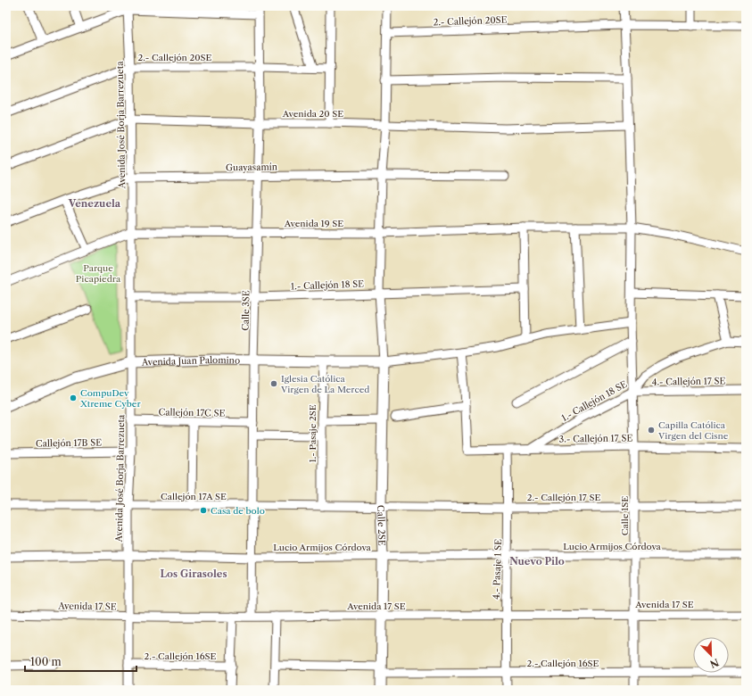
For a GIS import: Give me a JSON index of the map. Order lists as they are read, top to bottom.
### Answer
{
  "streets": {
    "street": [
      "2.- Callejón 20SE",
      "Avenida 20 SE",
      "Avenida José Borja Barrezueta",
      "Guayasamín",
      "Avenida 19 SE",
      "1.- Callejón 18 SE",
      "Calle 3SE",
      "Avenida Juan Palomino",
      "4.- Callejón 17 SE",
      "Callejón 17C SE",
      "1.- Pasaje 2SE",
      "3.- Callejón 17 SE",
      "Callejón 17B SE",
      "Callejón 17A SE",
      "2.- Callejón 17 SE",
      "Calle 1SE",
      "Calle 2SE",
      "Lucio Armijos Córdova",
      "4.- Pasaje 1 SE",
      "Avenida 17 SE",
      "2.- Callejón 16SE"
    ]
  },
  "crossings": [
    ["2.- Callejón 20SE", "Avenida José Borja Barrezueta"],
    ["2.- Callejón 20SE", "Calle 3SE"],
    ["2.- Callejón 20SE", "Calle 1SE"],
    ["Avenida 20 SE", "Avenida José Borja Barrezueta"],
    ["Avenida 20 SE", "Calle 3SE"],
    ["Avenida 20 SE", "Calle 1SE"],
    ["Avenida José Borja Barrezueta", "Guayasamín"],
    ["Avenida José Borja Barrezueta", "Avenida 19 SE"],
    ["Avenida José Borja Barrezueta", "1.- Callejón 18 SE"],
    ["Avenida José Borja Barrezueta", "Avenida Juan Palomino"],
    ["Avenida José Borja Barrezueta", "Callejón 17C SE"],
    ["Avenida José Borja Barrezueta", "Callejón 17B SE"],
    ["Avenida José Borja Barrezueta", "Callejón 17A SE"],
    ["Avenida José Borja Barrezueta", "Lucio Armijos Córdova"],
    ["Avenida José Borja Barrezueta", "Avenida 17 SE"],
    ["Avenida José Borja Barrezueta", "2.- Callejón 16SE"],
    ["Guayasamín", "Calle 3SE"],
    ["Avenida 19 SE", "Calle 3SE"],
    ["Avenida 19 SE", "Calle 1SE"],
    ["1.- Callejón 18 SE", "Calle 3SE"],
    ["1.- Callejón 18 SE", "4.- Callejón 17 SE"],
    ["1.- Callejón 18 SE", "3.- Callejón 17 SE"],
    ["1.- Callejón 18 SE", "Calle 1SE"],
    ["Calle 3SE", "Avenida Juan Palomino"],
    ["Calle 3SE", "Callejón 17C SE"],
    ["Calle 3SE", "Callejón 17A SE"],
    ["Calle 3SE", "Lucio Armijos Córdova"],
    ["Calle 3SE", "Avenida 17 SE"],
    ["Avenida Juan Palomino", "1.- Pasaje 2SE"],
    ["Avenida Juan Palomino", "Calle 2SE"],
    ["4.- Callejón 17 SE", "Calle 1SE"],
    ["1.- Pasaje 2SE", "Callejón 17A SE"],
    ["3.- Callejón 17 SE", "Calle 1SE"],
    ["3.- Callejón 17 SE", "4.- Pasaje 1 SE"],
    ["Callejón 17A SE", "2.- Callejón 17 SE"],
    ["Callejón 17A SE", "Calle 2SE"],
    ["2.- Callejón 17 SE", "Calle 1SE"],
    ["2.- Callejón 17 SE", "Calle 2SE"],
    ["2.- Callejón 17 SE", "4.- Pasaje 1 SE"],
    ["Calle 1SE", "Lucio Armijos Córdova"],
    ["Calle 1SE", "Avenida 17 SE"],
    ["Calle 1SE", "2.- Callejón 16SE"],
    ["Calle 2SE", "Lucio Armijos Córdova"],
    ["Calle 2SE", "Avenida 17 SE"],
    ["Calle 2SE", "2.- Callejón 16SE"],
    ["Lucio Armijos Córdova", "4.- Pasaje 1 SE"],
    ["4.- Pasaje 1 SE", "Avenida 17 SE"],
    ["4.- Pasaje 1 SE", "2.- Callejón 16SE"]
  ],
  "districts": ["Venezuela", "Nuevo Pilo", "Los Girasoles"],
  "parks": ["Parque Picapiedra"],
  "places": [
    "Iglesia Católica Virgen de La Merced",
    "CompuDev Xtreme Cyber",
    "Capilla Católica Virgen del Cisne",
    "Casa de bolo"
  ],
  "scale_bar": "100 m",
  "north": "bottom right"
}
